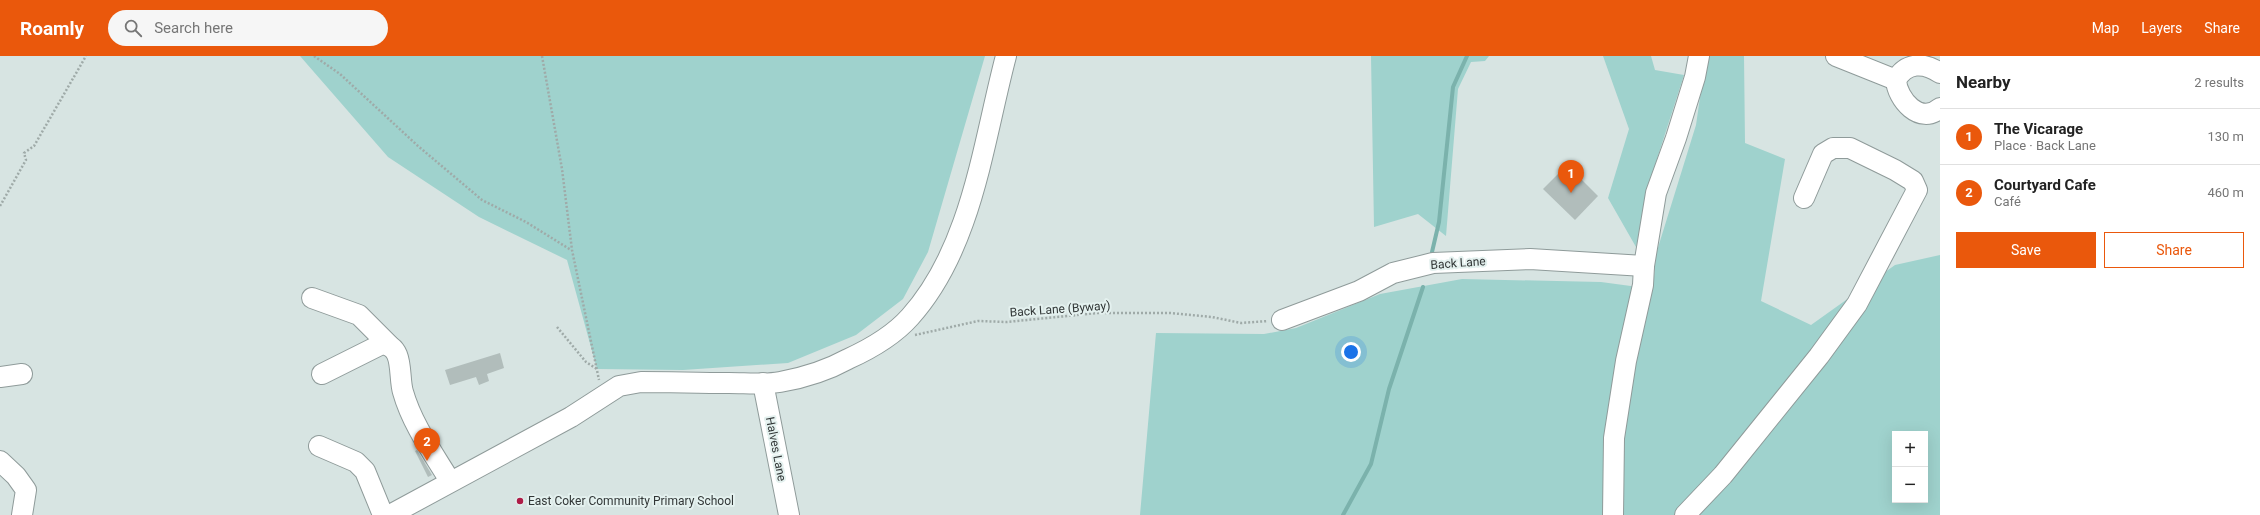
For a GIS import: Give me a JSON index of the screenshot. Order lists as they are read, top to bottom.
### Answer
{
  "streets": {
    "street": ["Back Lane", "Halves Lane"],
    "path": ["Back Lane (Byway)"]
  },
  "crossings": [
    ["Back Lane", "Back Lane (Byway)"]
  ],
  "places": ["East Coker Community Primary School"],
  "page": {
    "header": "Roamly",
    "search": "Search here",
    "nav": ["Map", "Layers", "Share"],
    "heading": ["Nearby", "2 results"],
    "list": [
      {
        "mark": "1",
        "name": "The Vicarage",
        "note": "Place · Back Lane",
        "value": "130 m"
      },
      {
        "mark": "2",
        "name": "Courtyard Cafe",
        "note": "Café",
        "value": "460 m"
      }
    ],
    "pins": ["1", "2"],
    "buttons": ["Save", "Share"],
    "map_buttons": ["+", "−"]
  }
}
